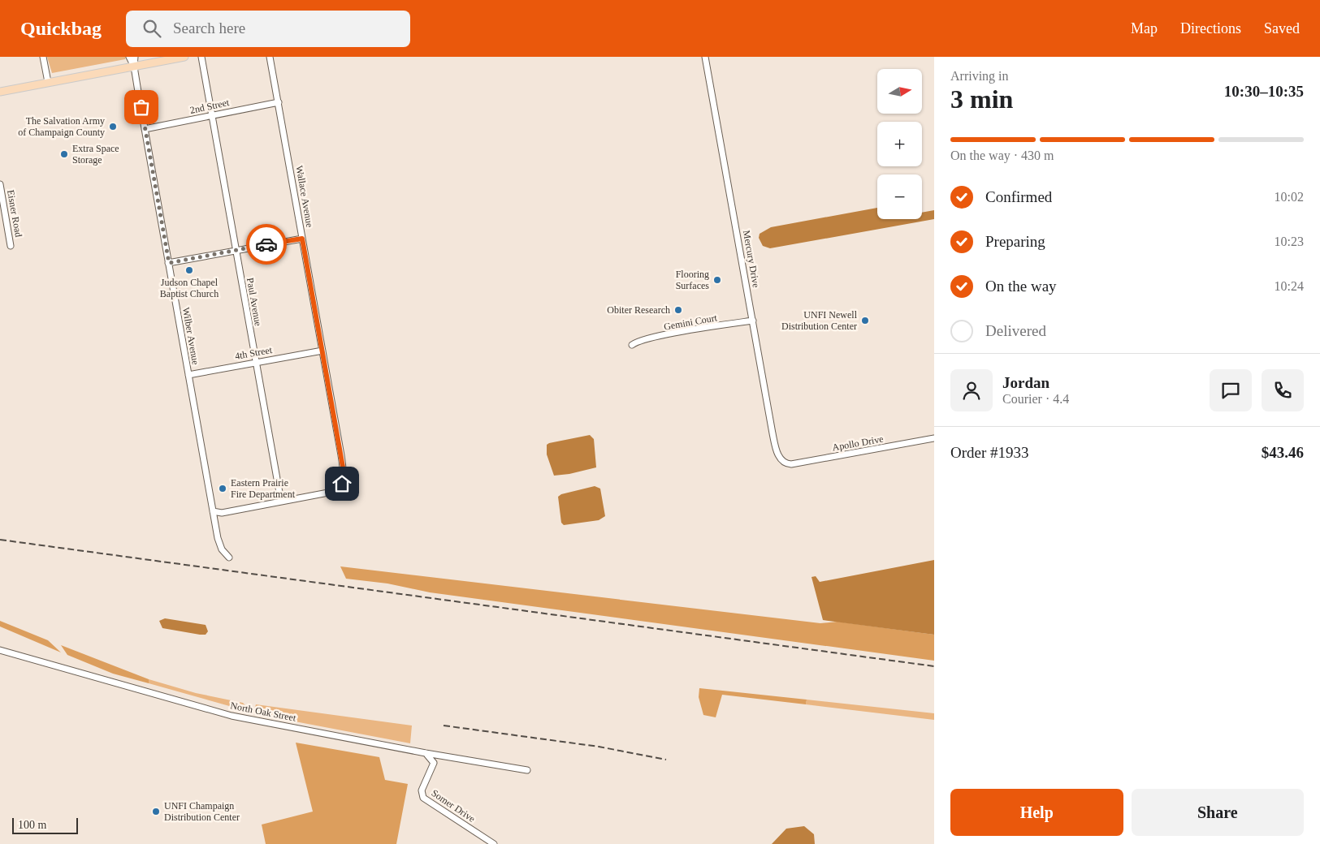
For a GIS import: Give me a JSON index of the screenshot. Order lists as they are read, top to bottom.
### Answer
{
  "streets": {
    "street": [
      "2nd Street",
      "Wallace Avenue",
      "Eisner Road",
      "Mercury Drive",
      "Paul Avenue",
      "Gemini Court",
      "Wilber Avenue",
      "4th Street",
      "Apollo Drive",
      "North Oak Street",
      "Somer Drive"
    ]
  },
  "crossings": [
    ["2nd Street", "Wallace Avenue"],
    ["2nd Street", "Paul Avenue"],
    ["2nd Street", "Wilber Avenue"],
    ["Wallace Avenue", "Paul Avenue"],
    ["Wallace Avenue", "4th Street"],
    ["Mercury Drive", "Gemini Court"],
    ["Mercury Drive", "Apollo Drive"],
    ["Paul Avenue", "4th Street"],
    ["Wilber Avenue", "4th Street"],
    ["North Oak Street", "Somer Drive"]
  ],
  "places": [
    "The Salvation Army of Champaign County",
    "Extra Space Storage",
    "Judson Chapel Baptist Church",
    "Flooring Surfaces",
    "Obiter Research",
    "UNFI Newell Distribution Center",
    "Eastern Prairie Fire Department",
    "UNFI Champaign Distribution Center"
  ],
  "scale_bar": "100 m",
  "north": "right",
  "page": {
    "header": "Quickbag",
    "search": "Search here",
    "nav": ["Map", "Directions", "Saved"],
    "heading": ["3 min", "Arriving in", "10:30–10:35"],
    "panel": [
      "Jordan",
      "Courier · 4.4",
      "Order #1933",
      "$43.46"
    ],
    "map_buttons": ["+", "−"],
    "bar": "On the way · 430 m",
    "list": [
      ["Confirmed", "10:02"],
      ["Preparing", "10:23"],
      ["On the way", "10:24"],
      "Delivered"
    ],
    "buttons": ["Help", "Share"],
    "scale": "100 m"
  }
}
